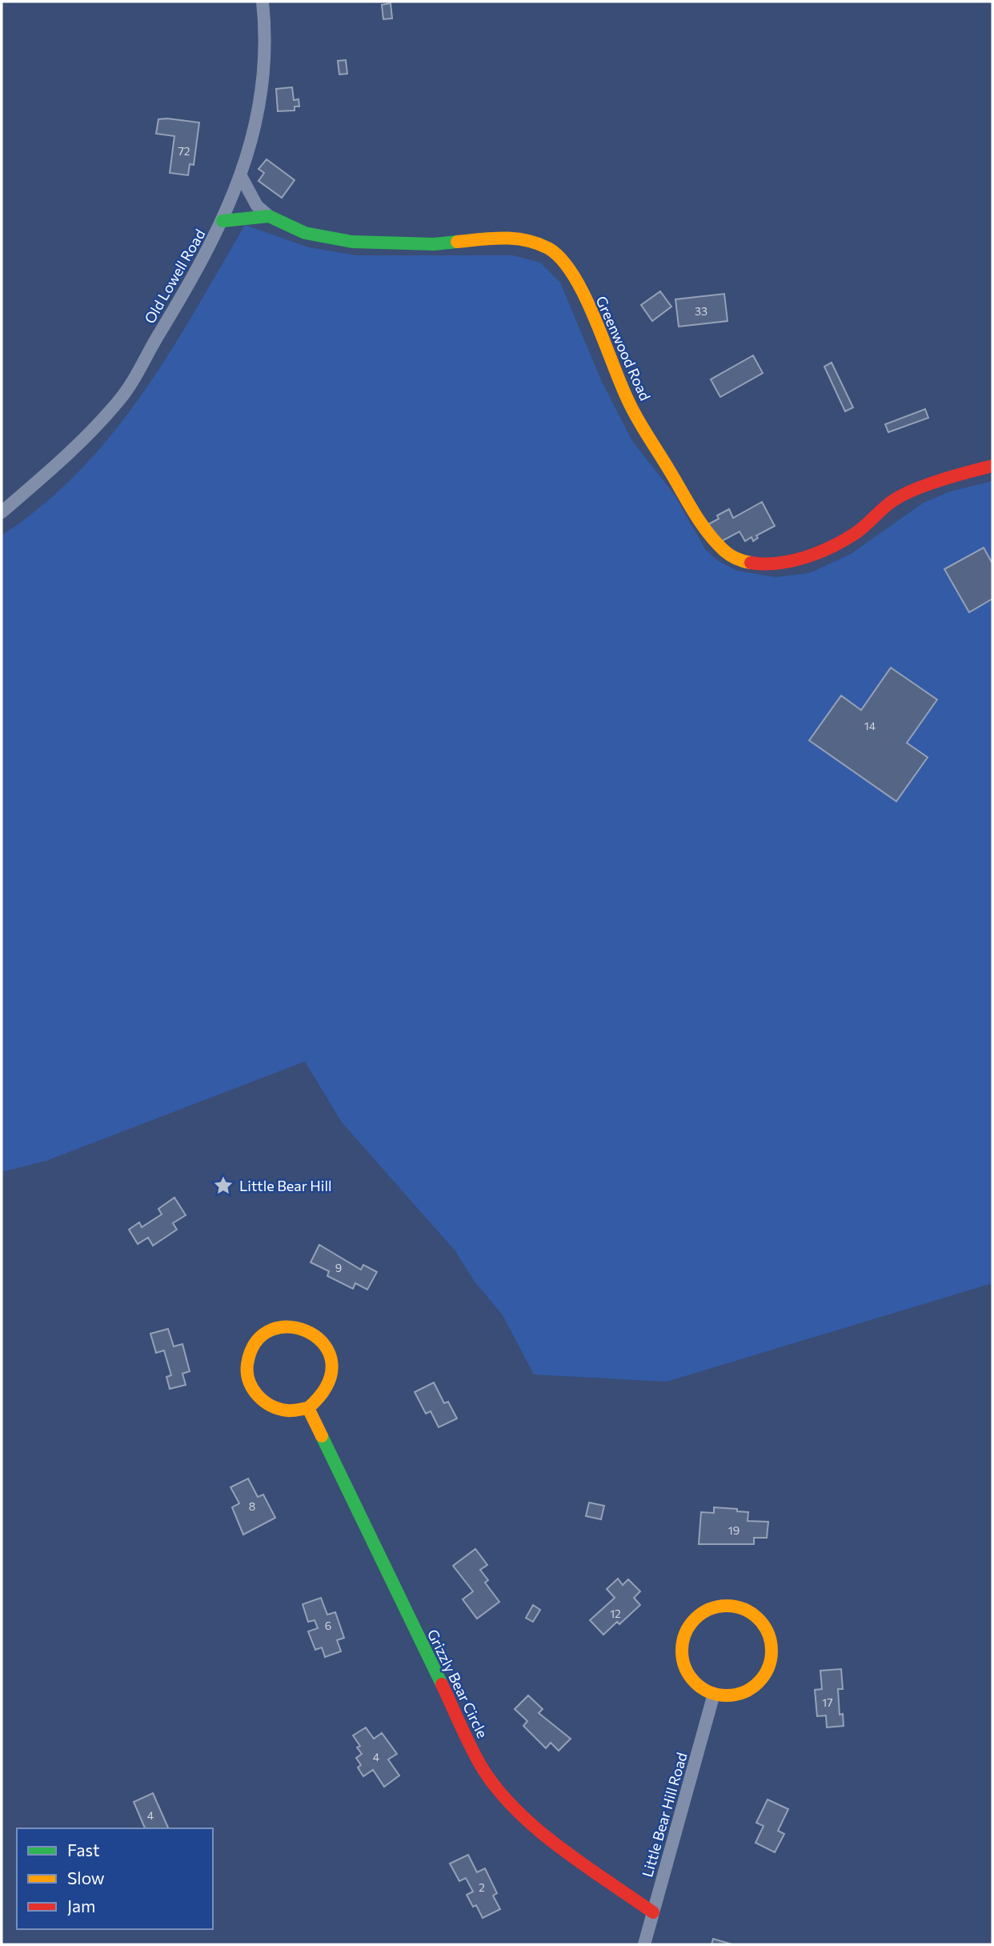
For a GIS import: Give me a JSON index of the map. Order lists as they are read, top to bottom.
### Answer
{
  "streets": {
    "street": [
      "Old Lowell Road",
      "Greenwood Road",
      "Grizzly Bear Circle",
      "Little Bear Hill Road"
    ]
  },
  "crossings": [
    ["Grizzly Bear Circle", "Little Bear Hill Road"]
  ],
  "places": {
    "place": ["Little Bear Hill"]
  },
  "house_numbers": [
    "72",
    "33",
    "14",
    "9",
    "8",
    "19",
    "12",
    "6",
    "17",
    "4",
    "4",
    "2"
  ],
  "legend": ["Fast", "Slow", "Jam"]
}
